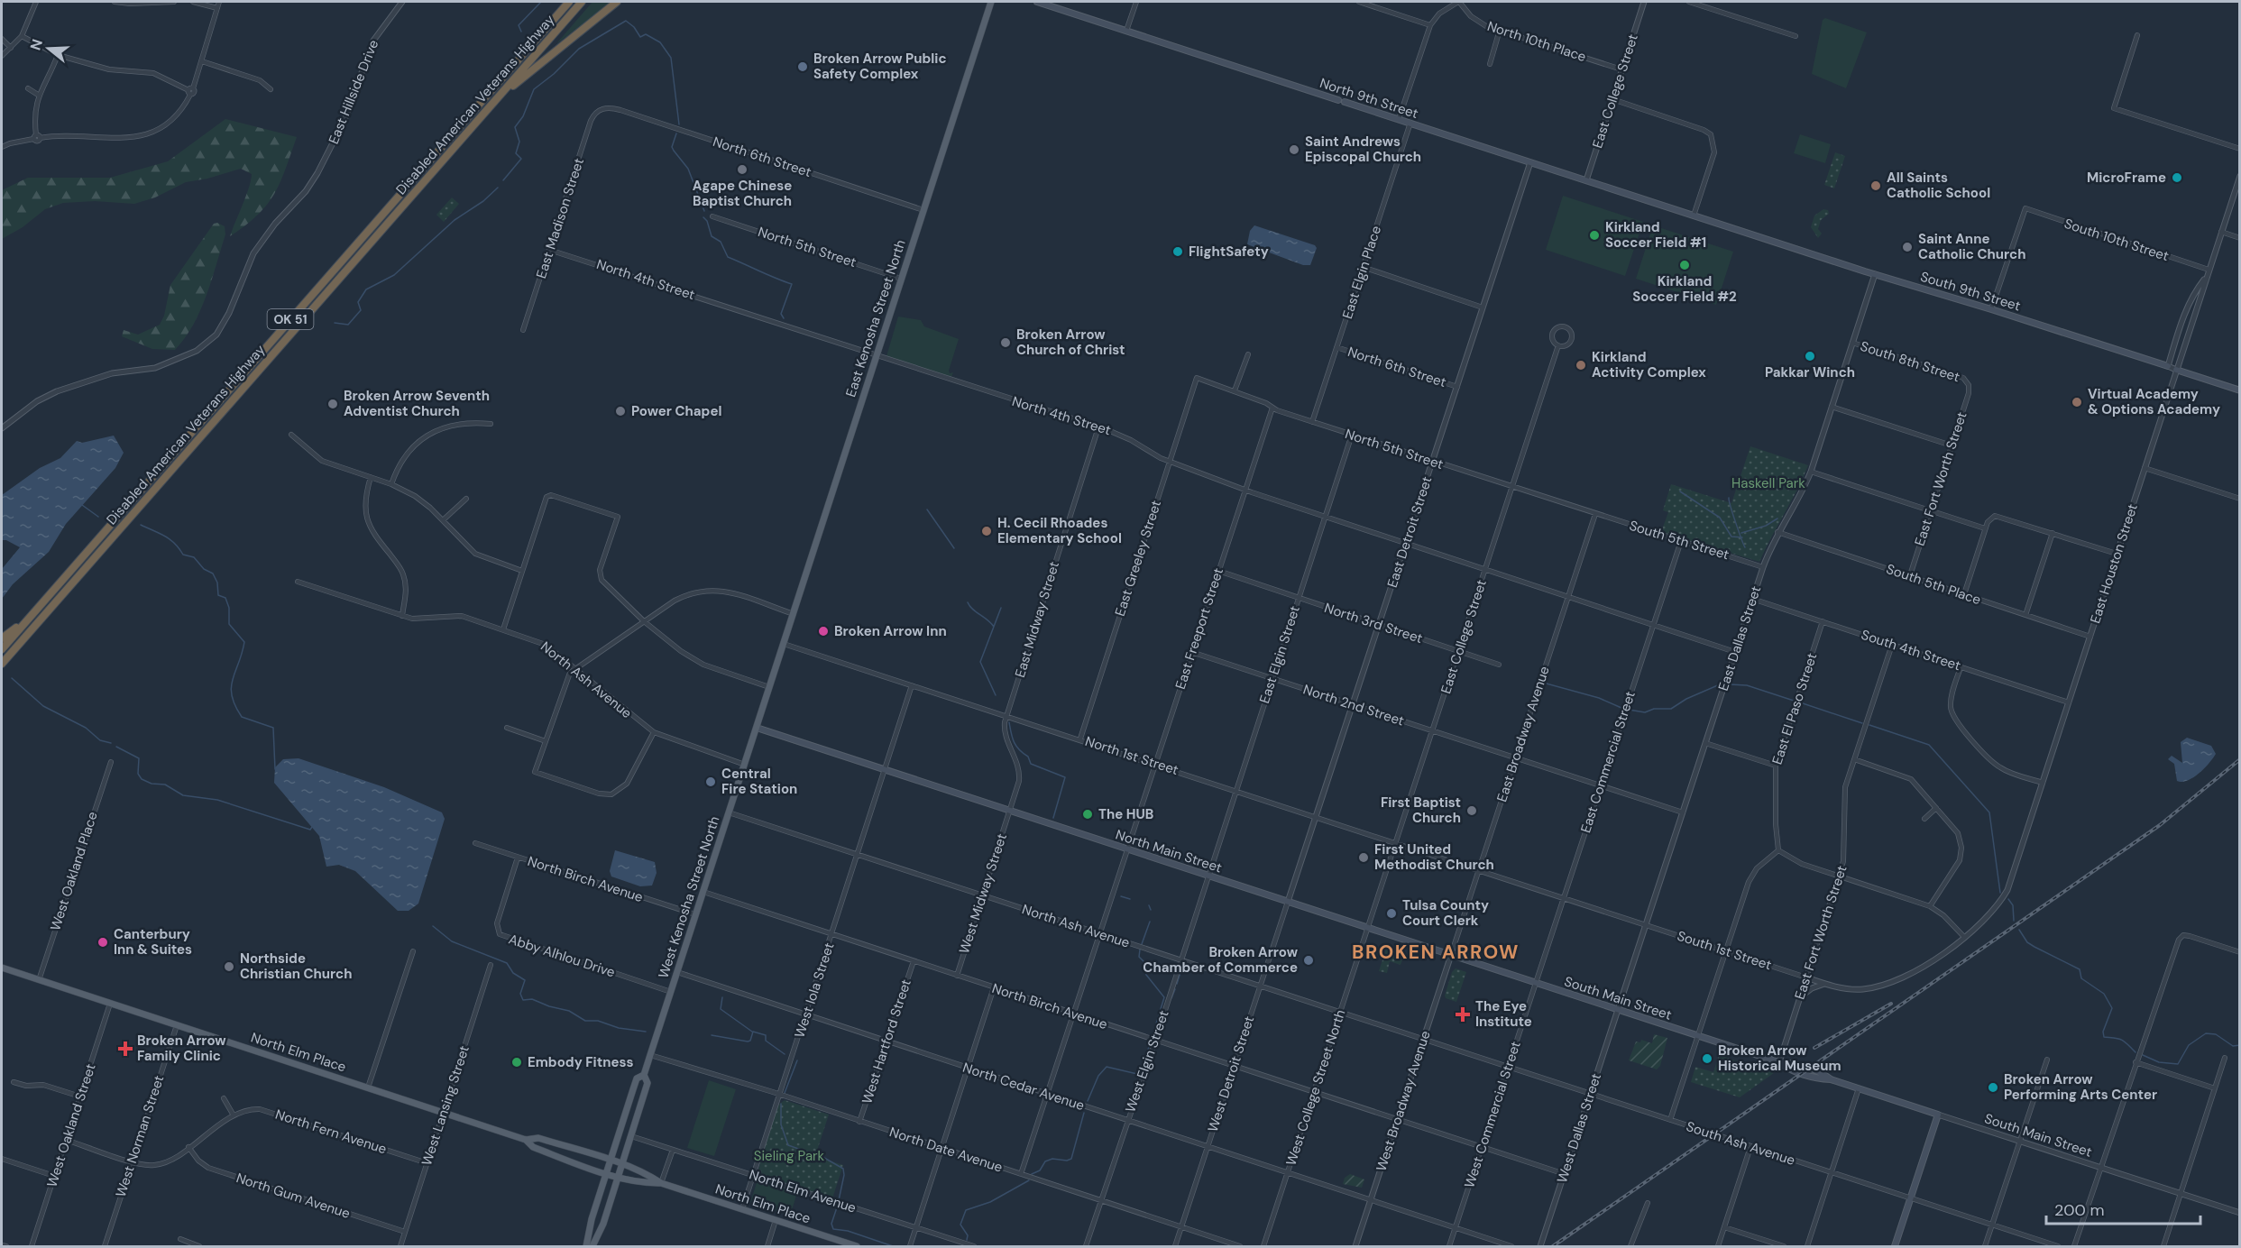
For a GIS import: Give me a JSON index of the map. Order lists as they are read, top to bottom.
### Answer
{
  "streets": {
    "highway": ["Disabled American Veterans Highway", "OK 51"],
    "main road": [
      "North 9th Street",
      "South 9th Street",
      "East Kenosha Street North",
      "North Main Street",
      "West Kenosha Street North",
      "South Main Street",
      "North Elm Place"
    ],
    "street": [
      "North 10th Place",
      "East College Street",
      "East Hillside Drive",
      "North 6th Street",
      "East Madison Street",
      "South 10th Street",
      "North 5th Street",
      "East Elgin Place",
      "North 4th Street",
      "South 8th Street",
      "East Fort Worth Street",
      "East Detroit Street",
      "South 5th Street",
      "East Greeley Street",
      "East Houston Street",
      "South 5th Place",
      "East Midway Street",
      "North 3rd Street",
      "East Freeport Street",
      "East Dallas Street",
      "South 4th Street",
      "East Elgin Street",
      "North Ash Avenue",
      "North 2nd Street",
      "East El Paso Street",
      "East Broadway Avenue",
      "North 1st Street",
      "East Commercial Street",
      "West Oakland Place",
      "North Birch Avenue",
      "West Midway Street",
      "South 1st Street",
      "Abby Alhlou Drive",
      "West Iola Street",
      "West Hartford Street",
      "West Elgin Street",
      "West Detroit Street",
      "North Cedar Avenue",
      "West College Street North",
      "West Broadway Avenue",
      "West Lansing Street",
      "West Commercial Street",
      "West Oakland Street",
      "West Dallas Street",
      "North Fern Avenue",
      "West Norman Street",
      "South Ash Avenue",
      "North Date Avenue",
      "North Elm Avenue",
      "North Gum Avenue"
    ]
  },
  "crossings": [
    ["North 10th Place", "East College Street"],
    ["East College Street", "North 9th Street"],
    ["East College Street", "North 5th Street"],
    ["East College Street", "North 4th Street"],
    ["East College Street", "North 3rd Street"],
    ["East College Street", "North 2nd Street"],
    ["East College Street", "North 1st Street"],
    ["East College Street", "North Main Street"],
    ["East College Street", "West College Street North"],
    ["North 9th Street", "East Elgin Place"],
    ["North 9th Street", "South 9th Street"],
    ["North 9th Street", "East Detroit Street"],
    ["North 6th Street", "East Madison Street"],
    ["North 6th Street", "East Elgin Place"],
    ["North 6th Street", "East Kenosha Street North"],
    ["North 6th Street", "East Detroit Street"],
    ["East Madison Street", "North 4th Street"],
    ["South 10th Street", "South 9th Street"],
    ["South 10th Street", "East Houston Street"],
    ["North 5th Street", "East Elgin Place"],
    ["North 5th Street", "East Kenosha Street North"],
    ["North 5th Street", "East Detroit Street"],
    ["North 5th Street", "South 5th Street"],
    ["North 5th Street", "East Greeley Street"],
    ["North 5th Street", "East Freeport Street"],
    ["North 5th Street", "East Elgin Street"],
    ["North 5th Street", "East Broadway Avenue"],
    ["North 4th Street", "East Kenosha Street North"],
    ["North 4th Street", "East Detroit Street"],
    ["North 4th Street", "East Greeley Street"],
    ["North 4th Street", "East Midway Street"],
    ["North 4th Street", "East Freeport Street"],
    ["North 4th Street", "East Elgin Street"],
    ["North 4th Street", "East Broadway Avenue"],
    ["South 9th Street", "East Houston Street"],
    ["South 9th Street", "East Dallas Street"],
    ["East Kenosha Street North", "North 1st Street"],
    ["South 8th Street", "East Fort Worth Street"],
    ["South 8th Street", "East Dallas Street"],
    ["East Fort Worth Street", "South 5th Place"],
    ["East Fort Worth Street", "South 4th Street"],
    ["East Fort Worth Street", "South 1st Street"],
    ["East Fort Worth Street", "South Main Street"],
    ["East Detroit Street", "North 3rd Street"],
    ["East Detroit Street", "North 2nd Street"],
    ["East Detroit Street", "North 1st Street"],
    ["East Detroit Street", "North Main Street"],
    ["East Detroit Street", "West Detroit Street"],
    ["South 5th Street", "East Dallas Street"],
    ["South 5th Street", "East Broadway Avenue"],
    ["South 5th Street", "East Commercial Street"],
    ["East Greeley Street", "North 1st Street"],
    ["East Houston Street", "South 5th Place"],
    ["East Houston Street", "South 4th Street"],
    ["East Houston Street", "South 1st Street"],
    ["South 5th Place", "East Dallas Street"],
    ["East Midway Street", "North 1st Street"],
    ["East Midway Street", "North Main Street"],
    ["East Midway Street", "West Midway Street"],
    ["North 3rd Street", "East Freeport Street"],
    ["North 3rd Street", "East Elgin Street"],
    ["East Freeport Street", "North Ash Avenue"],
    ["East Freeport Street", "North 2nd Street"],
    ["East Freeport Street", "North 1st Street"],
    ["East Freeport Street", "North Main Street"],
    ["East Freeport Street", "North Birch Avenue"],
    ["East Freeport Street", "North Cedar Avenue"],
    ["East Freeport Street", "North Date Avenue"],
    ["East Dallas Street", "South 4th Street"],
    ["East Dallas Street", "North 2nd Street"],
    ["East Dallas Street", "South 1st Street"],
    ["East Dallas Street", "South Main Street"],
    ["East Dallas Street", "West Dallas Street"],
    ["South 4th Street", "East El Paso Street"],
    ["East Elgin Street", "North 2nd Street"],
    ["East Elgin Street", "North 1st Street"],
    ["East Elgin Street", "North Main Street"],
    ["East Elgin Street", "West Elgin Street"],
    ["North Ash Avenue", "West Midway Street"],
    ["North Ash Avenue", "West Kenosha Street North"],
    ["North Ash Avenue", "West Iola Street"],
    ["North Ash Avenue", "West Elgin Street"],
    ["North Ash Avenue", "West Detroit Street"],
    ["North Ash Avenue", "West College Street North"],
    ["North Ash Avenue", "West Broadway Avenue"],
    ["North Ash Avenue", "South Ash Avenue"],
    ["North 2nd Street", "East Broadway Avenue"],
    ["North 2nd Street", "East Commercial Street"],
    ["East Broadway Avenue", "North 1st Street"],
    ["East Broadway Avenue", "North Main Street"],
    ["East Broadway Avenue", "South 1st Street"],
    ["East Broadway Avenue", "South Main Street"],
    ["East Broadway Avenue", "West Broadway Avenue"],
    ["North 1st Street", "South 1st Street"],
    ["North 1st Street", "West Iola Street"],
    ["East Commercial Street", "South 1st Street"],
    ["East Commercial Street", "South Main Street"],
    ["East Commercial Street", "West Commercial Street"],
    ["North Main Street", "West Midway Street"],
    ["North Main Street", "West Kenosha Street North"],
    ["North Main Street", "West Iola Street"],
    ["North Main Street", "South Main Street"],
    ["North Main Street", "West Elgin Street"],
    ["North Main Street", "West Detroit Street"],
    ["North Main Street", "West College Street North"],
    ["North Main Street", "West Broadway Avenue"],
    ["West Oakland Place", "North Elm Place"],
    ["North Birch Avenue", "West Midway Street"],
    ["North Birch Avenue", "West Kenosha Street North"],
    ["North Birch Avenue", "Abby Alhlou Drive"],
    ["North Birch Avenue", "West Iola Street"],
    ["North Birch Avenue", "West Hartford Street"],
    ["North Birch Avenue", "West Elgin Street"],
    ["North Birch Avenue", "West Detroit Street"],
    ["North Birch Avenue", "West College Street North"],
    ["North Birch Avenue", "West Broadway Avenue"],
    ["North Birch Avenue", "West Commercial Street"],
    ["North Birch Avenue", "West Dallas Street"],
    ["West Kenosha Street North", "Abby Alhlou Drive"],
    ["West Kenosha Street North", "North Elm Place"],
    ["West Kenosha Street North", "North Cedar Avenue"],
    ["West Kenosha Street North", "North Date Avenue"],
    ["West Kenosha Street North", "North Elm Avenue"],
    ["West Iola Street", "North Elm Place"],
    ["West Iola Street", "North Cedar Avenue"],
    ["West Iola Street", "North Date Avenue"],
    ["West Iola Street", "North Elm Avenue"],
    ["South Main Street", "West Broadway Avenue"],
    ["South Main Street", "West Commercial Street"],
    ["South Main Street", "West Dallas Street"],
    ["West Hartford Street", "North Cedar Avenue"],
    ["West Hartford Street", "North Date Avenue"],
    ["North Elm Place", "West Lansing Street"],
    ["North Elm Place", "West Oakland Street"],
    ["North Elm Place", "West Norman Street"],
    ["West Elgin Street", "North Cedar Avenue"],
    ["West Elgin Street", "North Date Avenue"],
    ["West Detroit Street", "North Cedar Avenue"],
    ["West Detroit Street", "North Date Avenue"],
    ["North Cedar Avenue", "West College Street North"],
    ["North Cedar Avenue", "West Broadway Avenue"],
    ["North Cedar Avenue", "West Commercial Street"],
    ["West Broadway Avenue", "South Ash Avenue"],
    ["West Lansing Street", "North Fern Avenue"],
    ["West Lansing Street", "North Gum Avenue"],
    ["West Commercial Street", "South Ash Avenue"],
    ["West Oakland Street", "North Fern Avenue"],
    ["West Dallas Street", "South Ash Avenue"],
    ["North Fern Avenue", "West Norman Street"],
    ["North Fern Avenue", "North Gum Avenue"]
  ],
  "districts": ["BROKEN ARROW"],
  "parks": ["Haskell Park", "Sieling Park"],
  "places": {
    "other": [
      "Broken Arrow Public Safety Complex",
      "Saint Andrews Episcopal Church",
      "Agape Chinese Baptist Church",
      "MicroFrame",
      "All Saints Catholic School",
      "Kirkland Soccer Field #1",
      "Saint Anne Catholic Church",
      "FlightSafety",
      "Kirkland Soccer Field #2",
      "Broken Arrow Church of Christ",
      "Pakkar Winch",
      "Kirkland Activity Complex",
      "Virtual Academy & Options Academy",
      "Broken Arrow Seventh Adventist Church",
      "Power Chapel",
      "H. Cecil Rhoades Elementary School",
      "Broken Arrow Inn",
      "Central Fire Station",
      "First Baptist Church",
      "The HUB",
      "First United Methodist Church",
      "Tulsa County Court Clerk",
      "Canterbury Inn & Suites",
      "Broken Arrow Chamber of Commerce",
      "Northside Christian Church",
      "Broken Arrow Historical Museum",
      "Embody Fitness",
      "Broken Arrow Performing Arts Center"
    ],
    "health": ["The Eye Institute", "Broken Arrow Family Clinic"]
  },
  "scale_bar": "200 m",
  "north": "left"
}
